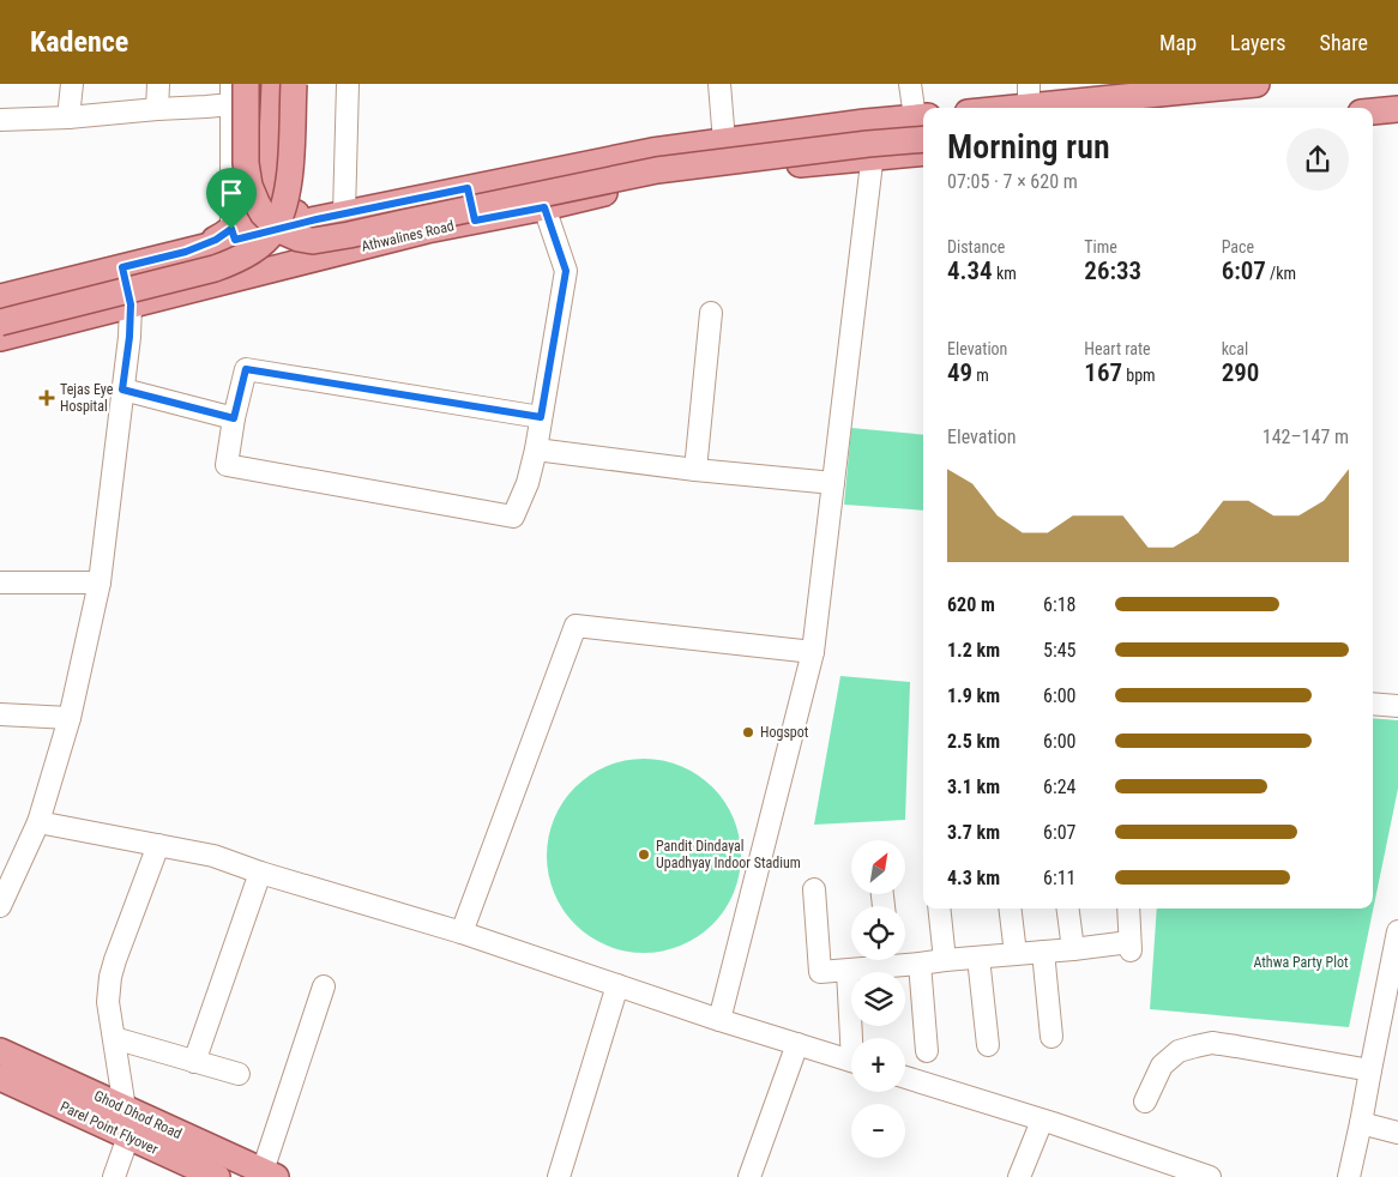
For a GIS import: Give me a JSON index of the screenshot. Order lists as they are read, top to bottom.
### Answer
{
  "streets": {
    "main road": ["Athwalines Road", "Ghod Dhod Road", "Parel Point Flyover"]
  },
  "parks": ["Athwa Party Plot"],
  "places": {
    "health": ["Tejas Eye Hospital"],
    "other": ["Hogspot", "Pandit Dindayal Upadhyay Indoor Stadium"]
  },
  "north": "top right",
  "page": {
    "header": "Kadence",
    "nav": ["Map", "Layers", "Share"],
    "heading": ["Morning run", "07:05 · 7 × 620 m"],
    "stats": [
      ["Distance", "4.34 km"],
      ["Time", "26:33"],
      ["Pace", "6:07 /km"],
      ["Elevation", "49 m"],
      ["Heart rate", "167 bpm"],
      ["kcal", "290"]
    ],
    "chart": ["Elevation", "142–147 m"],
    "list": [
      {
        "name": "620 m",
        "note": "6:18"
      },
      {
        "name": "1.2 km",
        "note": "5:45"
      },
      {
        "name": "1.9 km",
        "note": "6:00"
      },
      {
        "name": "2.5 km",
        "note": "6:00"
      },
      {
        "name": "3.1 km",
        "note": "6:24"
      },
      {
        "name": "3.7 km",
        "note": "6:07"
      },
      {
        "name": "4.3 km",
        "note": "6:11"
      }
    ],
    "map_buttons": ["+", "−"]
  }
}
